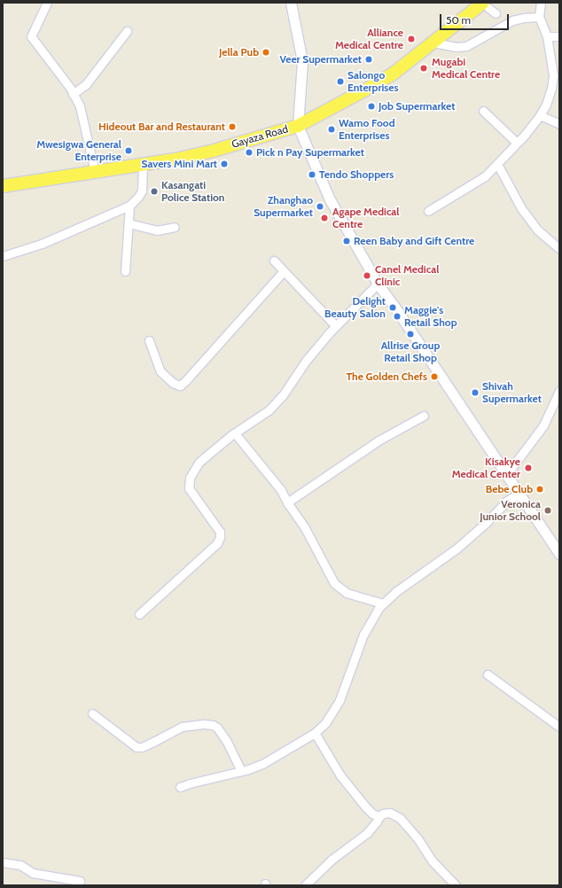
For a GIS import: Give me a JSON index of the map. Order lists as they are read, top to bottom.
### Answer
{
  "streets": {
    "main road": ["Gayaza Road"]
  },
  "places": [
    "Alliance Medical Centre",
    "Jella Pub",
    "Veer Supermarket",
    "Mugabi Medical Centre",
    "Salongo Enterprises",
    "Job Supermarket",
    "Hideout Bar and Restaurant",
    "Wamo Food Enterprises",
    "Mwesigwa General Enterprise",
    "Pick n Pay Supermarket",
    "Savers Mini Mart",
    "Tendo Shoppers",
    "Kasangati Police Station",
    "Zhanghao Supermarket",
    "Agape Medical Centre",
    "Reen Baby and Gift Centre",
    "Canel Medical Clinic",
    "Delight Beauty Salon",
    "Maggie's Retail Shop",
    "Allrise Group Retail Shop",
    "The Golden Chefs",
    "Shivah Supermarket",
    "Kisakye Medical Center",
    "Bebe Club",
    "Veronica Junior School"
  ],
  "scale_bar": "50 m"
}
